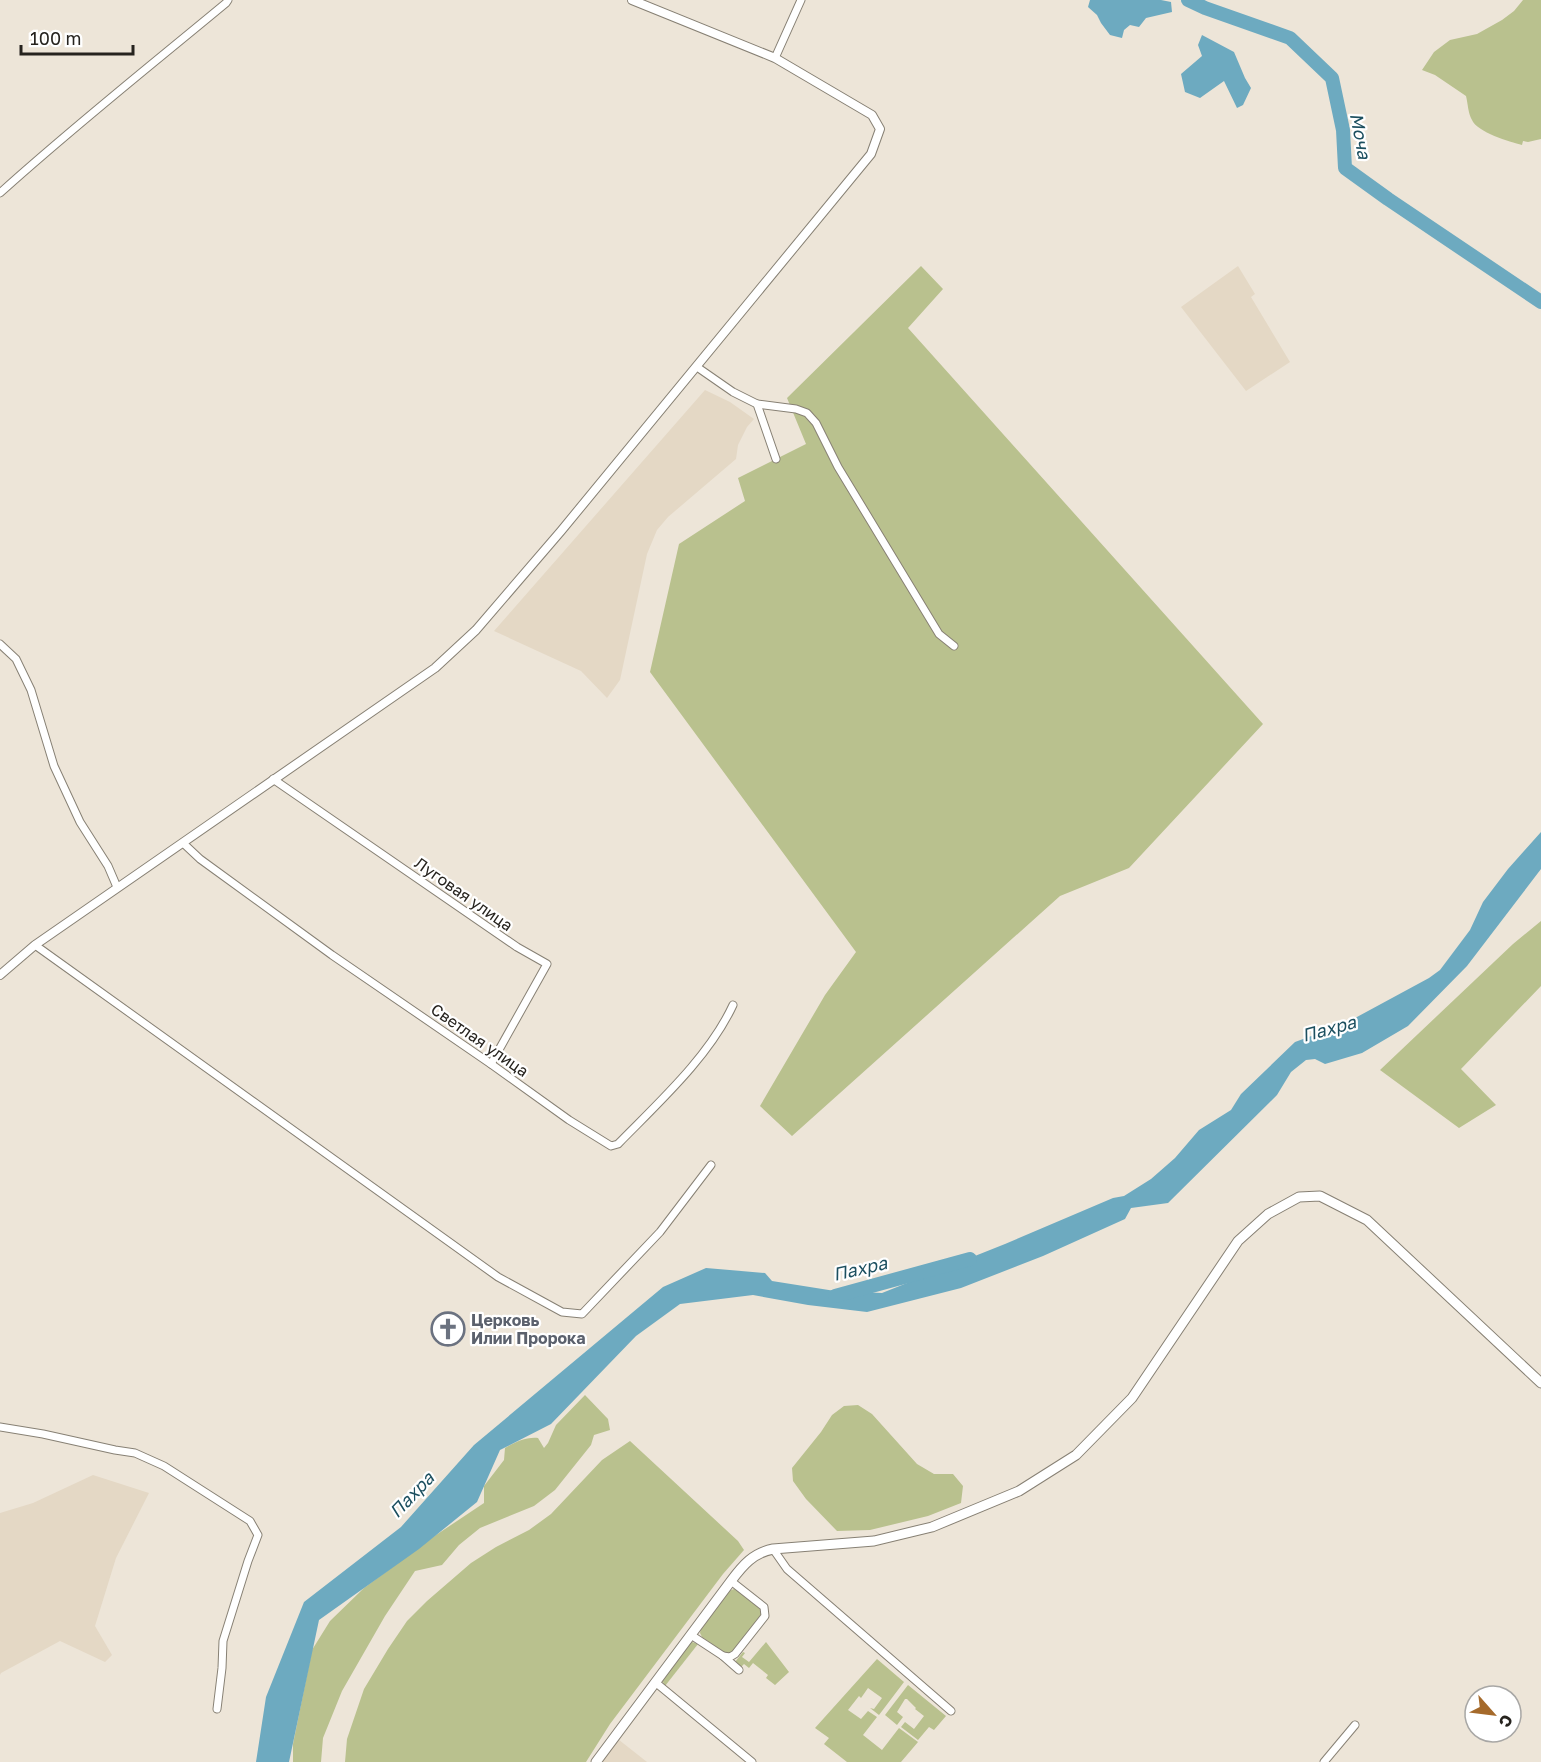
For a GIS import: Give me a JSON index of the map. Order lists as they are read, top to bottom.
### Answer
{
  "streets": {
    "street": ["Луговая улица", "Светлая улица"]
  },
  "crossings": [
    ["Луговая улица", "Светлая улица"]
  ],
  "water": ["Моча", "Пахра"],
  "places": {
    "church": ["Церковь Илии Пророка"]
  },
  "scale_bar": "100 m",
  "north": "bottom right"
}
